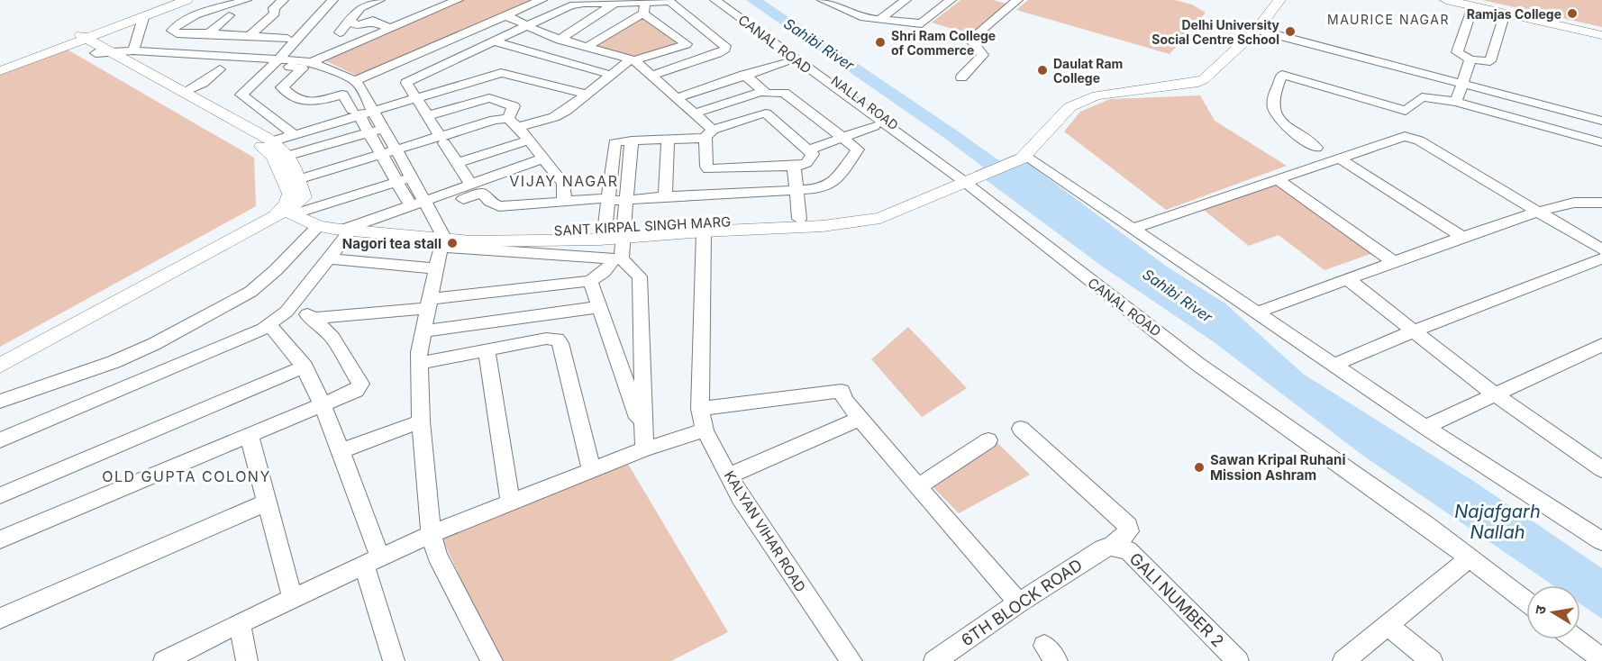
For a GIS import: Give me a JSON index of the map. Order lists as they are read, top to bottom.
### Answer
{
  "streets": {
    "street": [
      "CANAL ROAD",
      "NALLA ROAD",
      "SANT KIRPAL SINGH MARG",
      "KALYAN VIHAR ROAD",
      "GALI NUMBER 2",
      "6TH BLOCK ROAD"
    ]
  },
  "crossings": [
    ["CANAL ROAD", "NALLA ROAD"],
    ["CANAL ROAD", "SANT KIRPAL SINGH MARG"],
    ["NALLA ROAD", "SANT KIRPAL SINGH MARG"],
    ["SANT KIRPAL SINGH MARG", "KALYAN VIHAR ROAD"],
    ["GALI NUMBER 2", "6TH BLOCK ROAD"]
  ],
  "districts": ["MAURICE NAGAR", "VIJAY NAGAR", "OLD GUPTA COLONY"],
  "water": ["Sahibi River", "Najafgarh Nallah"],
  "places": [
    "Ramjas College",
    "Delhi University Social Centre School",
    "Shri Ram College of Commerce",
    "Daulat Ram College",
    "Nagori tea stall",
    "Sawan Kripal Ruhani Mission Ashram"
  ],
  "north": "left"
}
